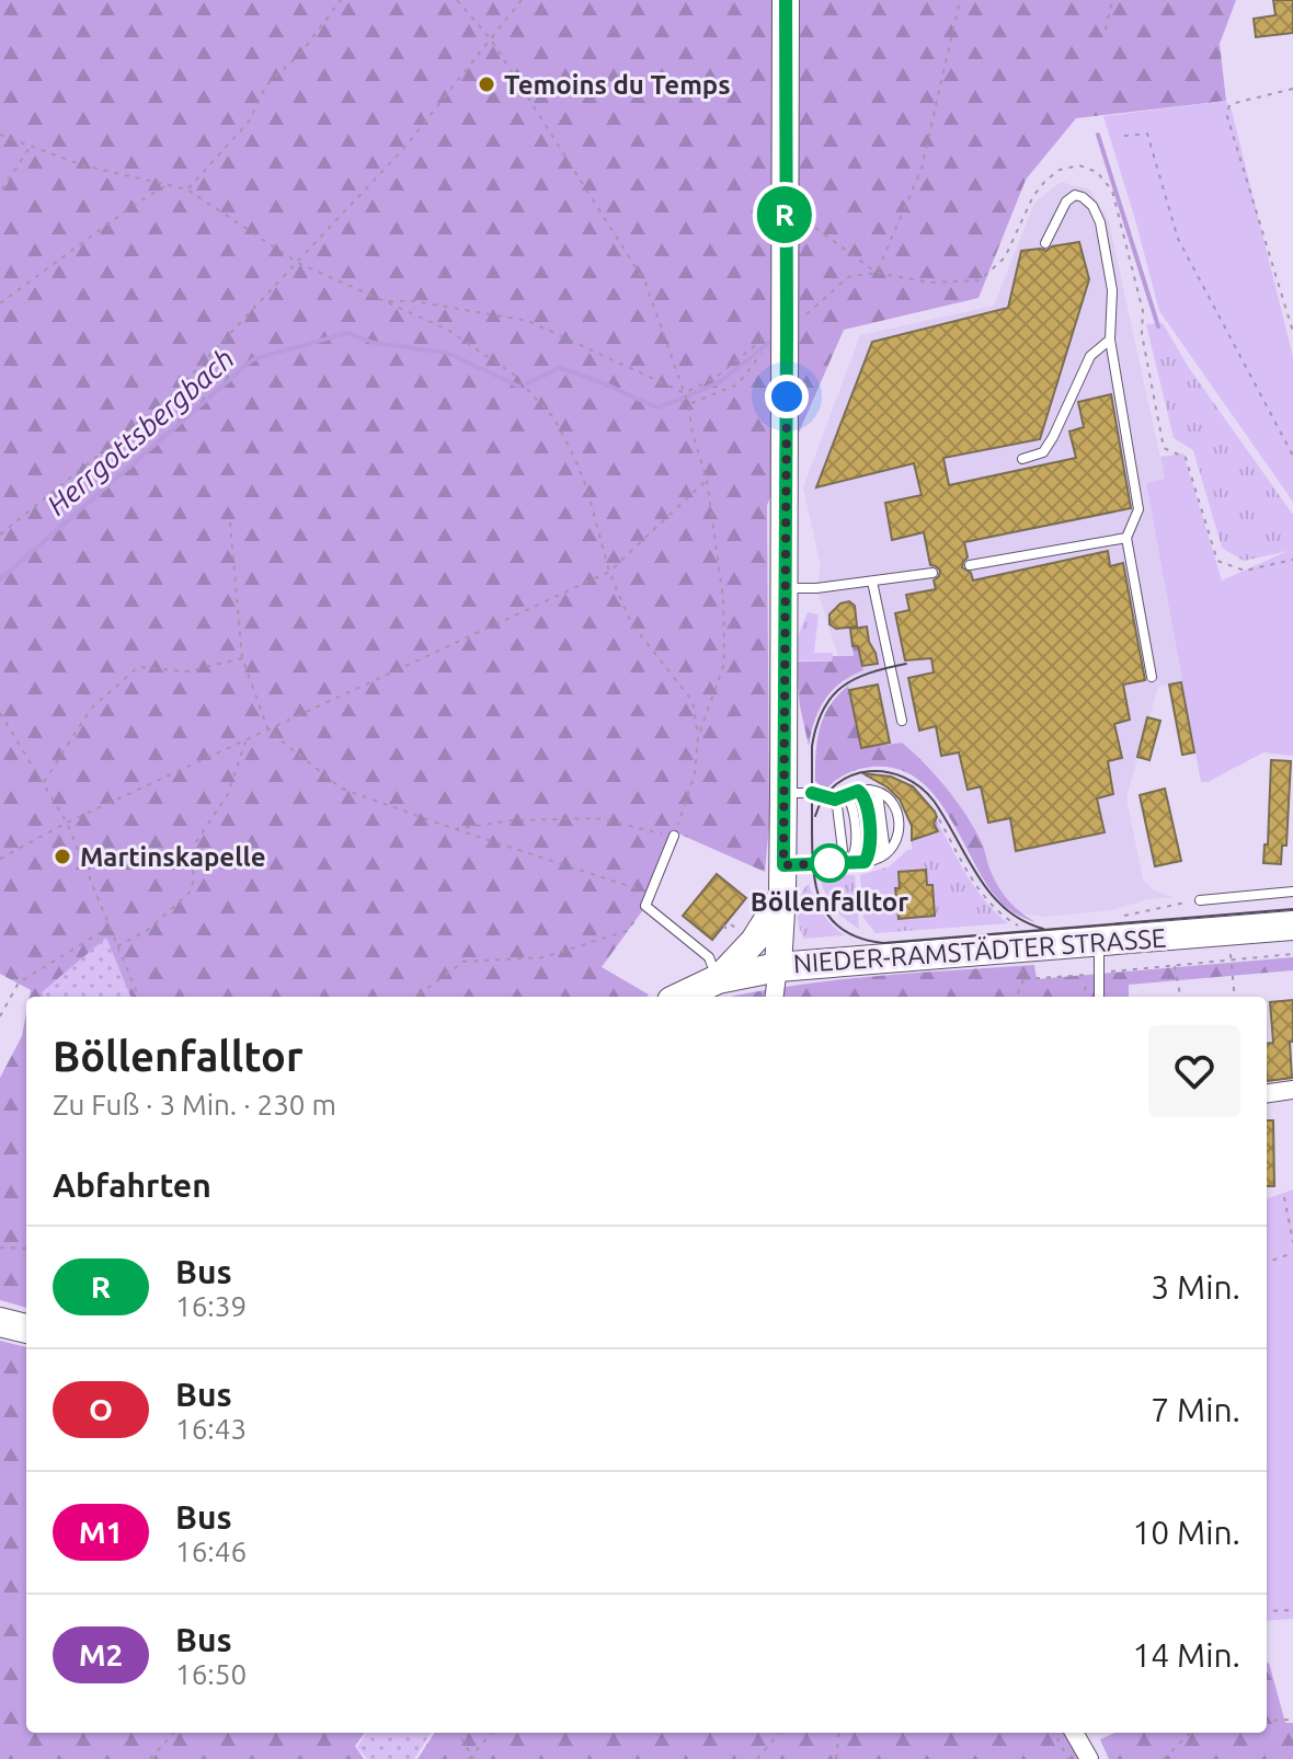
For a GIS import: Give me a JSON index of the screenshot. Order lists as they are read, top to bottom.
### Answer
{
  "streets": {
    "main road": ["NIEDER-RAMSTÄDTER STRASSE"]
  },
  "water": ["Herrgottsbergbach"],
  "places": ["Temoins du Temps", "Martinskapelle", "Böllenfalltor"],
  "lines": ["bus line R"],
  "page": {
    "on_map": "R",
    "heading": [
      ["Böllenfalltor", "Zu Fuß · 3 Min. · 230 m"],
      "Abfahrten"
    ],
    "list": [
      {
        "mark": "R",
        "name": "Bus",
        "note": "16:39",
        "value": "3 Min."
      },
      {
        "mark": "O",
        "name": "Bus",
        "note": "16:43",
        "value": "7 Min."
      },
      {
        "mark": "M1",
        "name": "Bus",
        "note": "16:46",
        "value": "10 Min."
      },
      {
        "mark": "M2",
        "name": "Bus",
        "note": "16:50",
        "value": "14 Min."
      }
    ]
  }
}
